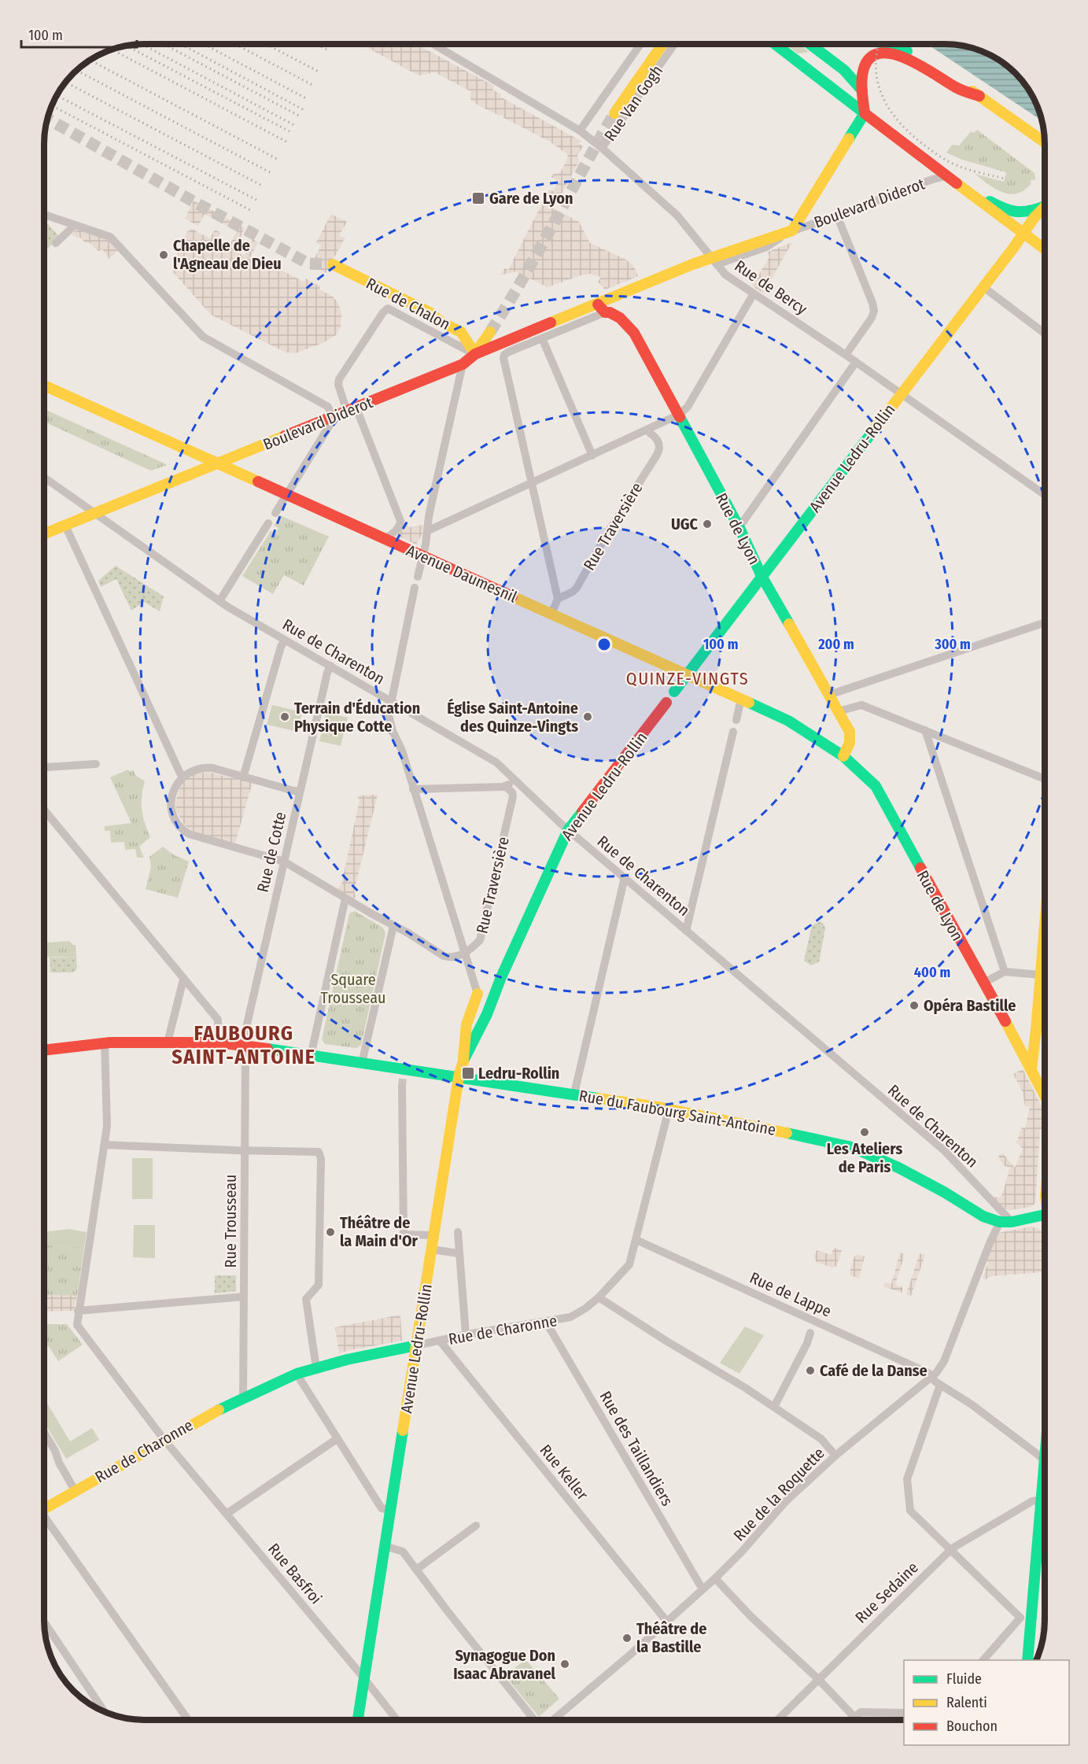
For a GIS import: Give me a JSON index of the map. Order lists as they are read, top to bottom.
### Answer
{
  "streets": {
    "main road": [
      "Rue Van Gogh",
      "Boulevard Diderot",
      "Rue de Chalon",
      "Avenue Ledru-Rollin",
      "Rue de Lyon",
      "Avenue Daumesnil",
      "Rue du Faubourg Saint-Antoine",
      "Rue de Charonne"
    ],
    "street": [
      "Rue de Bercy",
      "Rue Traversière",
      "Rue de Charenton",
      "Rue de Cotte",
      "Rue Trousseau",
      "Rue de Lappe",
      "Rue des Taillandiers",
      "Rue Keller",
      "Rue de la Roquette",
      "Rue Basfroi",
      "Rue Sedaine"
    ]
  },
  "crossings": [
    ["Rue Van Gogh", "Rue de Bercy"],
    ["Boulevard Diderot", "Rue de Bercy"],
    ["Boulevard Diderot", "Rue de Chalon"],
    ["Boulevard Diderot", "Rue de Lyon"],
    ["Boulevard Diderot", "Avenue Daumesnil"],
    ["Boulevard Diderot", "Rue de Charenton"],
    ["Rue de Bercy", "Avenue Ledru-Rollin"],
    ["Avenue Ledru-Rollin", "Rue de Lyon"],
    ["Avenue Ledru-Rollin", "Avenue Daumesnil"],
    ["Avenue Ledru-Rollin", "Rue de Charenton"],
    ["Avenue Ledru-Rollin", "Rue du Faubourg Saint-Antoine"],
    ["Avenue Ledru-Rollin", "Rue de Charonne"],
    ["Avenue Ledru-Rollin", "Rue Basfroi"],
    ["Rue de Lyon", "Avenue Daumesnil"],
    ["Rue de Charenton", "Rue de Cotte"],
    ["Rue de Charenton", "Rue du Faubourg Saint-Antoine"],
    ["Rue de Cotte", "Rue du Faubourg Saint-Antoine"],
    ["Rue de Cotte", "Rue Trousseau"],
    ["Rue du Faubourg Saint-Antoine", "Rue Trousseau"],
    ["Rue du Faubourg Saint-Antoine", "Rue de Charonne"],
    ["Rue du Faubourg Saint-Antoine", "Rue de la Roquette"],
    ["Rue Trousseau", "Rue de Charonne"],
    ["Rue de Lappe", "Rue de Charonne"],
    ["Rue de Lappe", "Rue de la Roquette"],
    ["Rue de Charonne", "Rue des Taillandiers"],
    ["Rue de Charonne", "Rue Keller"],
    ["Rue de Charonne", "Rue Basfroi"],
    ["Rue des Taillandiers", "Rue de la Roquette"],
    ["Rue Keller", "Rue de la Roquette"]
  ],
  "districts": ["QUINZE-VINGTS", "FAUBOURG SAINT-ANTOINE"],
  "parks": ["Square Trousseau"],
  "places": {
    "transit": ["Gare de Lyon", "Ledru-Rollin"],
    "other": [
      "Chapelle de l'Agneau de Dieu",
      "UGC",
      "Terrain d'Éducation Physique Cotte",
      "Église Saint-Antoine des Quinze-Vingts",
      "Opéra Bastille",
      "Les Ateliers de Paris",
      "Théâtre de la Main d'Or",
      "Café de la Danse",
      "Théâtre de la Bastille",
      "Synagogue Don Isaac Abravanel"
    ]
  },
  "legend": ["Fluide", "Ralenti", "Bouchon"],
  "scale_bar": "100 m",
  "rings": [
    "100 m",
    "200 m",
    "300 m",
    "400 m"
  ]
}
